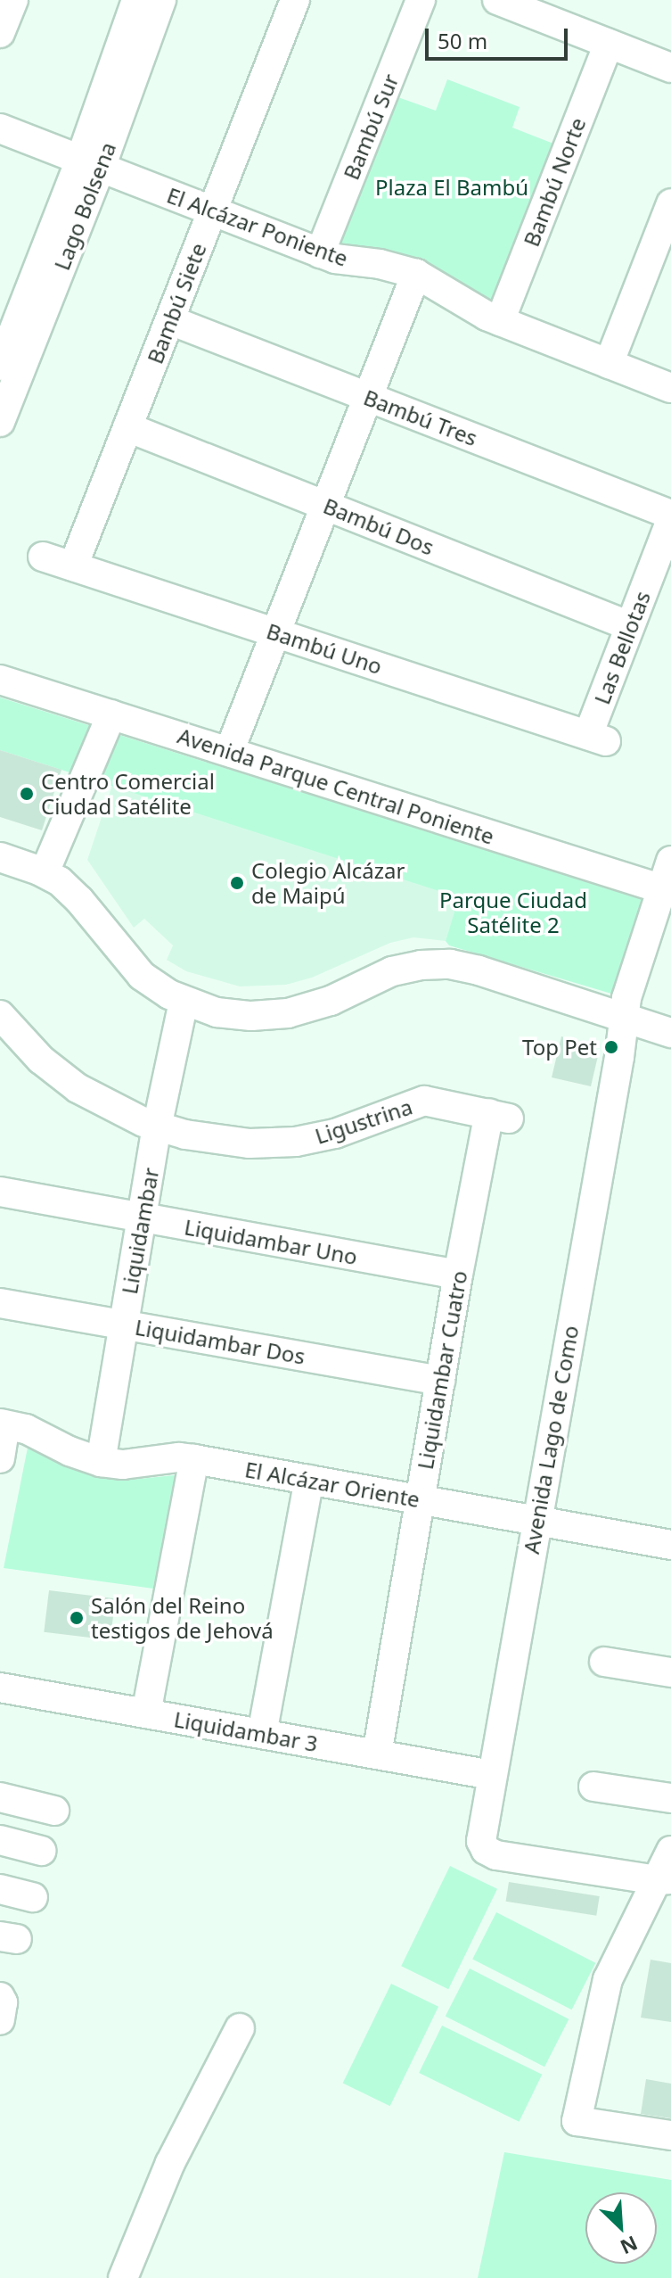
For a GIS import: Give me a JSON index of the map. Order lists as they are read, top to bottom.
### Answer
{
  "streets": {
    "street": [
      "Bambú Sur",
      "Bambú Norte",
      "Lago Bolsena",
      "El Alcázar Poniente",
      "Bambú Siete",
      "Bambú Tres",
      "Bambú Dos",
      "Las Bellotas",
      "Bambú Uno",
      "Avenida Parque Central Poniente",
      "Ligustrina",
      "Liquidambar",
      "Liquidambar Uno",
      "Liquidambar Dos",
      "Liquidambar Cuatro",
      "Avenida Lago de Como",
      "El Alcázar Oriente",
      "Liquidambar 3"
    ]
  },
  "crossings": [
    ["Bambú Sur", "El Alcázar Poniente"],
    ["Bambú Norte", "El Alcázar Poniente"],
    ["Lago Bolsena", "El Alcázar Poniente"],
    ["El Alcázar Poniente", "Bambú Siete"],
    ["Bambú Siete", "Bambú Tres"],
    ["Bambú Siete", "Bambú Dos"],
    ["Bambú Siete", "Bambú Uno"],
    ["Bambú Tres", "Las Bellotas"],
    ["Bambú Dos", "Las Bellotas"],
    ["Las Bellotas", "Bambú Uno"],
    ["Avenida Parque Central Poniente", "Avenida Lago de Como"],
    ["Ligustrina", "Liquidambar"],
    ["Ligustrina", "Liquidambar Cuatro"],
    ["Liquidambar", "Liquidambar Uno"],
    ["Liquidambar", "Liquidambar Dos"],
    ["Liquidambar", "El Alcázar Oriente"],
    ["Liquidambar Uno", "Liquidambar Cuatro"],
    ["Liquidambar Dos", "Liquidambar Cuatro"],
    ["Liquidambar Cuatro", "El Alcázar Oriente"],
    ["Liquidambar Cuatro", "Liquidambar 3"],
    ["Avenida Lago de Como", "El Alcázar Oriente"],
    ["Avenida Lago de Como", "Liquidambar 3"]
  ],
  "parks": ["Plaza El Bambú", "Parque Ciudad Satélite 2"],
  "places": [
    "Centro Comercial Ciudad Satélite",
    "Colegio Alcázar de Maipú",
    "Top Pet",
    "Salón del Reino testigos de Jehová"
  ],
  "scale_bar": "50 m",
  "north": "bottom right"
}
